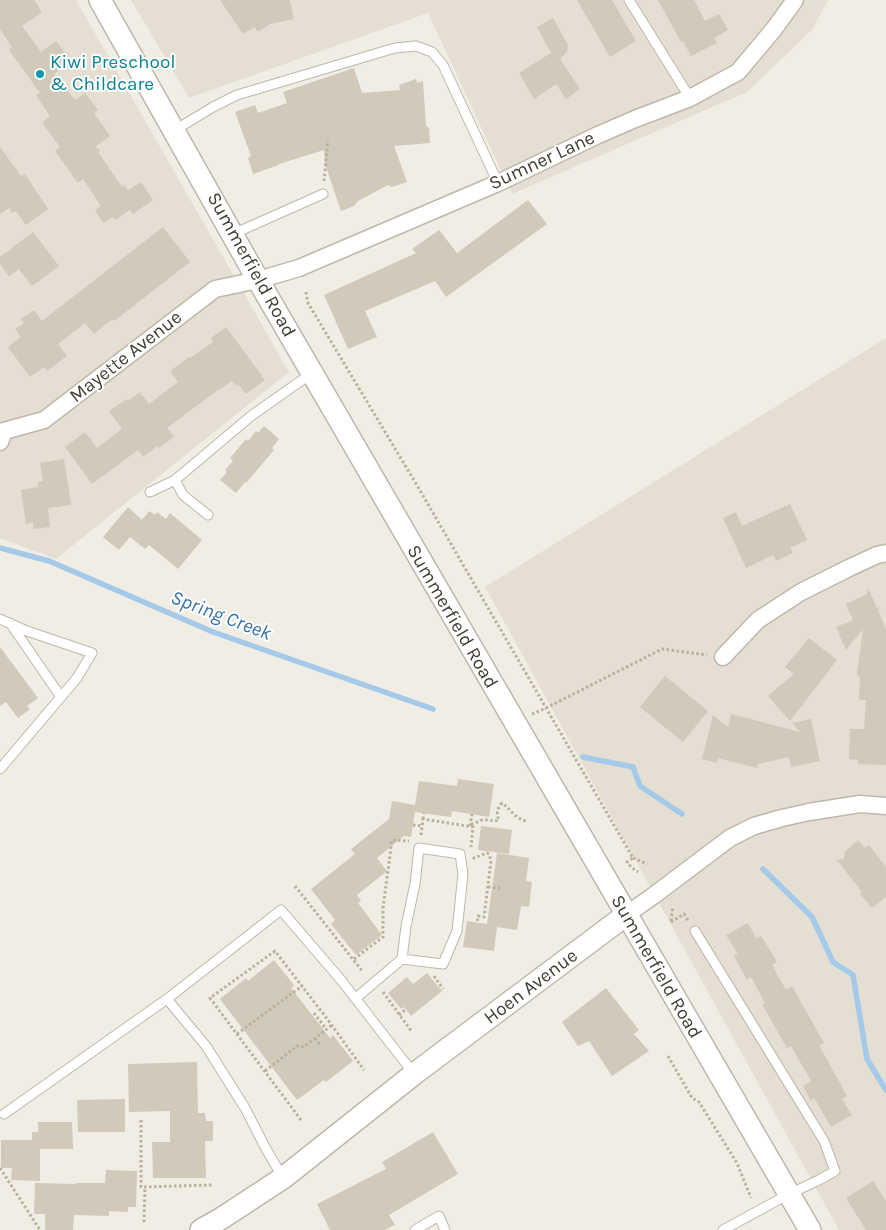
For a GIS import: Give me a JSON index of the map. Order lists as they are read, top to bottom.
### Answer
{
  "streets": {
    "street": [
      "Sumner Lane",
      "Summerfield Road",
      "Mayette Avenue",
      "Hoen Avenue"
    ]
  },
  "crossings": [
    ["Sumner Lane", "Summerfield Road"],
    ["Sumner Lane", "Mayette Avenue"],
    ["Summerfield Road", "Mayette Avenue"],
    ["Summerfield Road", "Hoen Avenue"]
  ],
  "water": ["Spring Creek"],
  "places": ["Kiwi Preschool & Childcare"]
}
